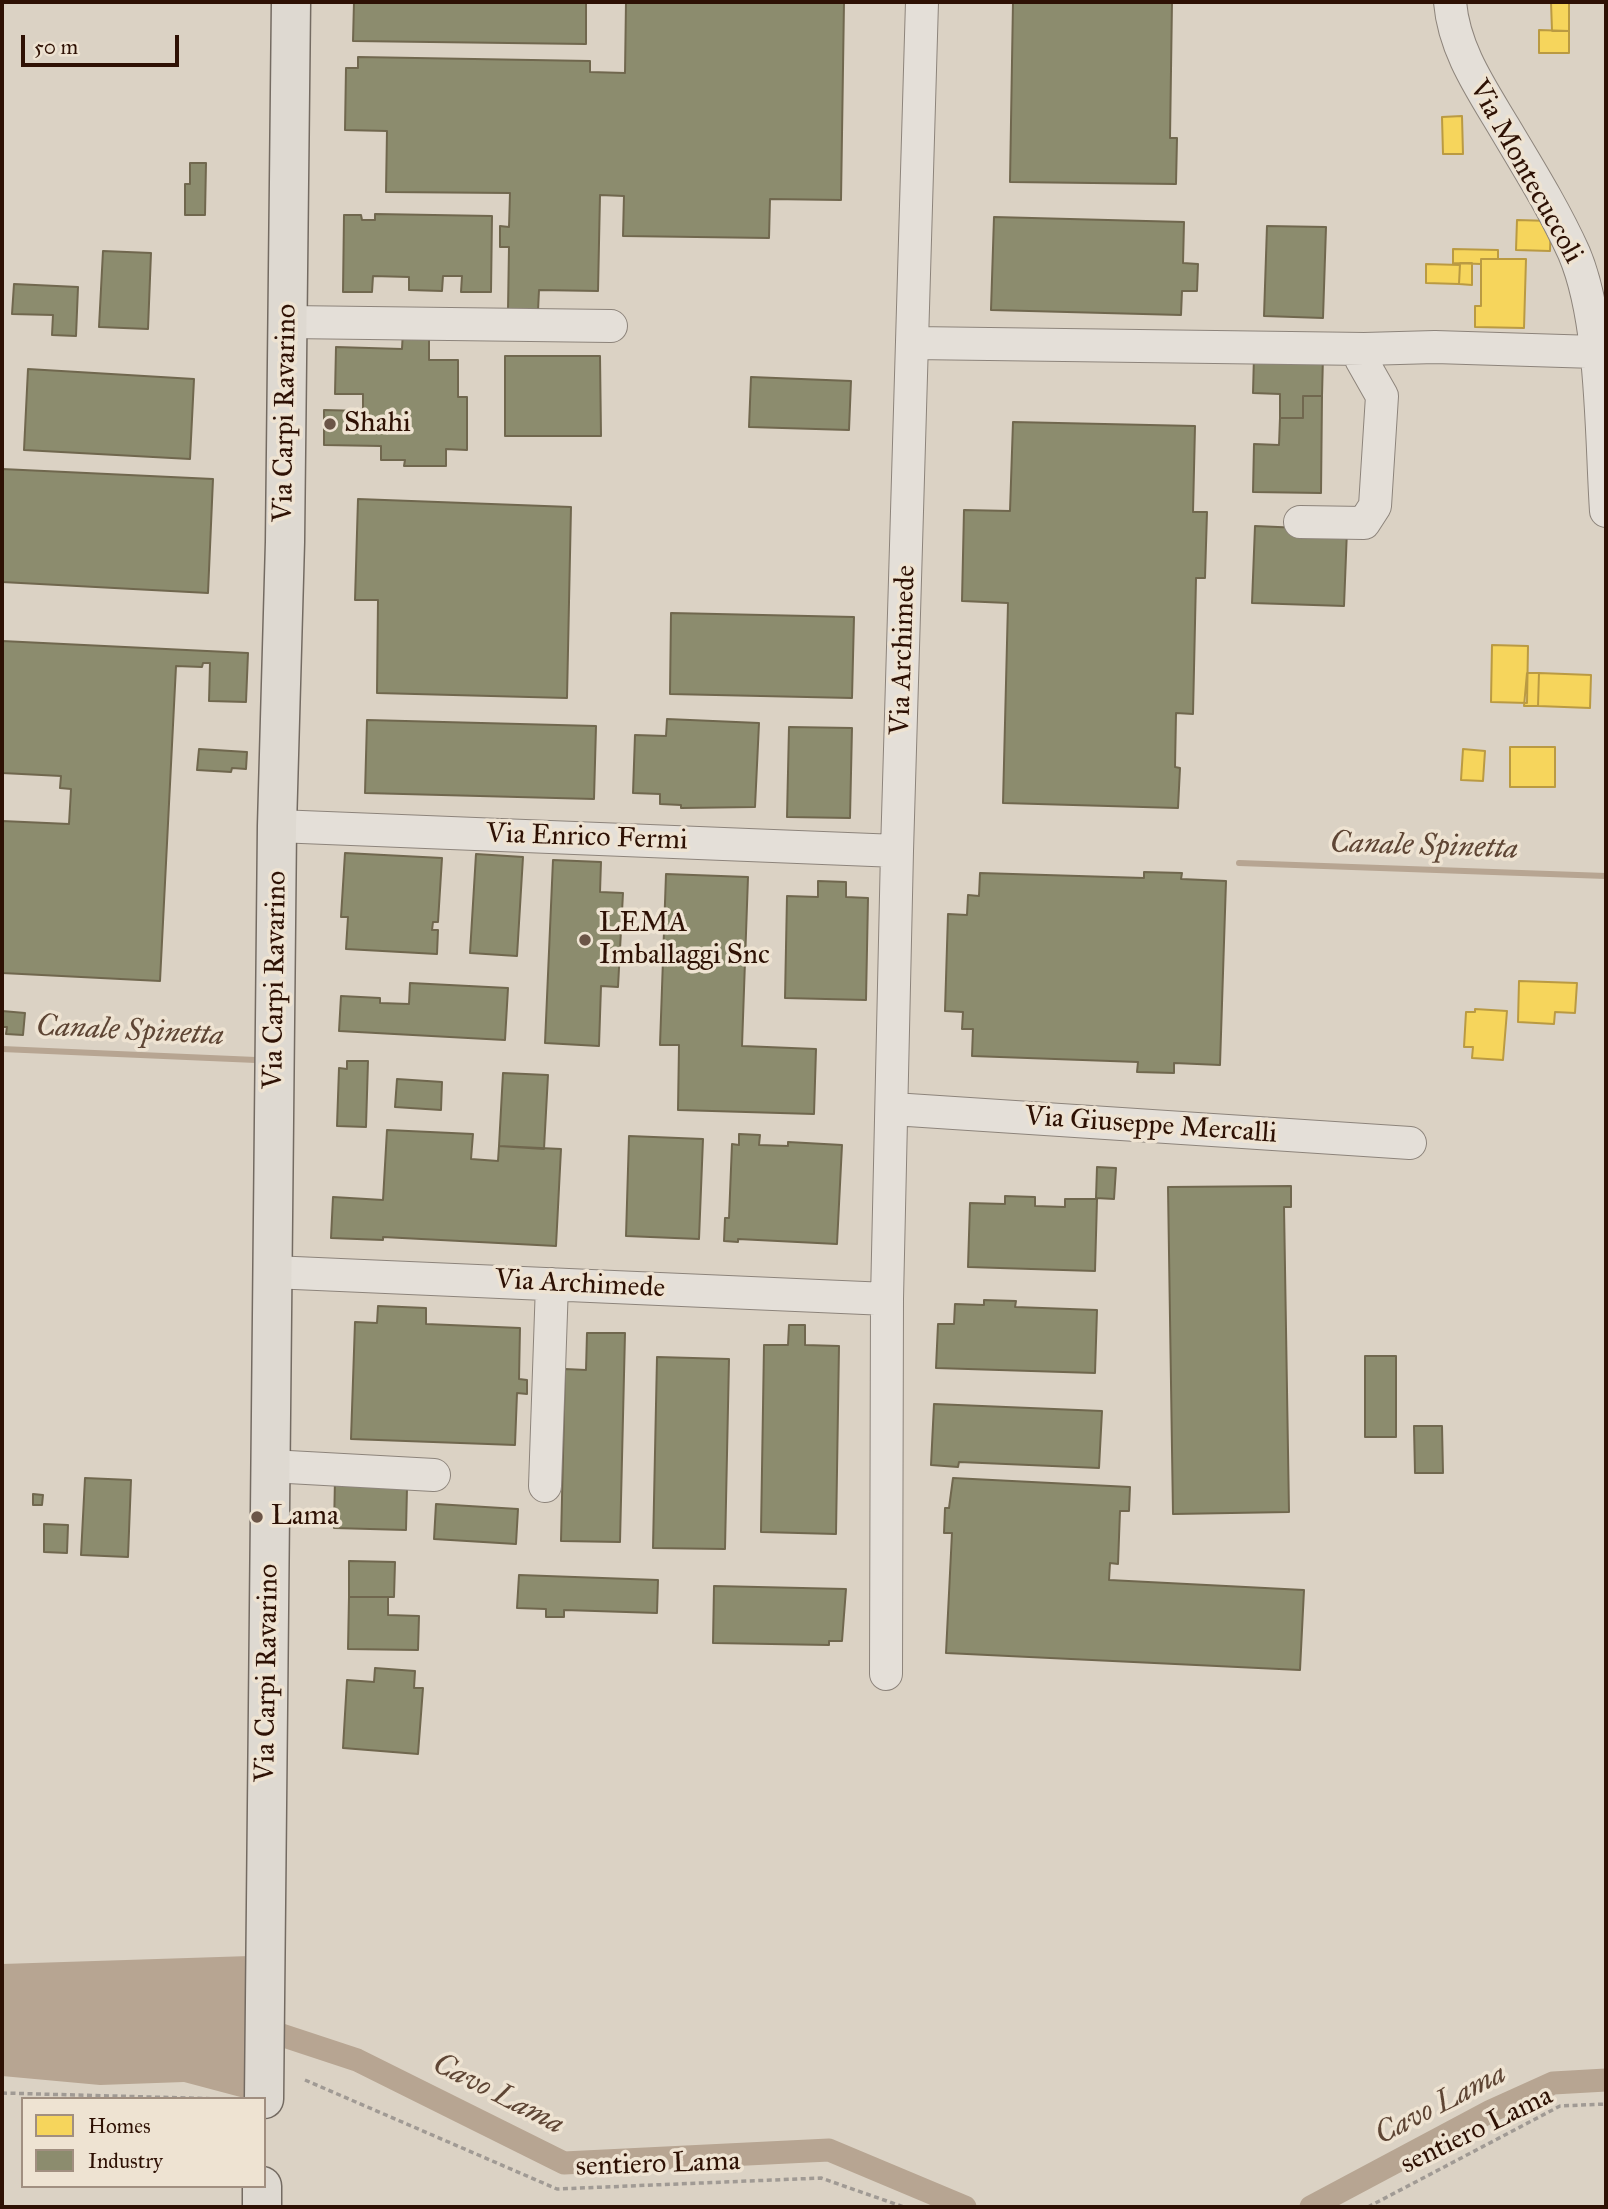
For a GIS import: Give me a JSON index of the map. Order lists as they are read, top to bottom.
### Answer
{
  "streets": {
    "main road": ["Via Carpi Ravarino"],
    "street": [
      "Via Montecuccoli",
      "Via Archimede",
      "Via Enrico Fermi",
      "Via Giuseppe Mercalli"
    ],
    "path": ["sentiero Lama"]
  },
  "crossings": [
    ["Via Carpi Ravarino", "Via Archimede"],
    ["Via Carpi Ravarino", "Via Enrico Fermi"],
    ["Via Archimede", "Via Enrico Fermi"],
    ["Via Archimede", "Via Giuseppe Mercalli"]
  ],
  "water": ["Canale Spinetta", "Cavo Lama"],
  "places": ["Shahi", "LEMA Imballaggi Snc", "Lama"],
  "legend": ["Homes", "Industry"],
  "scale_bar": "50 m"
}
